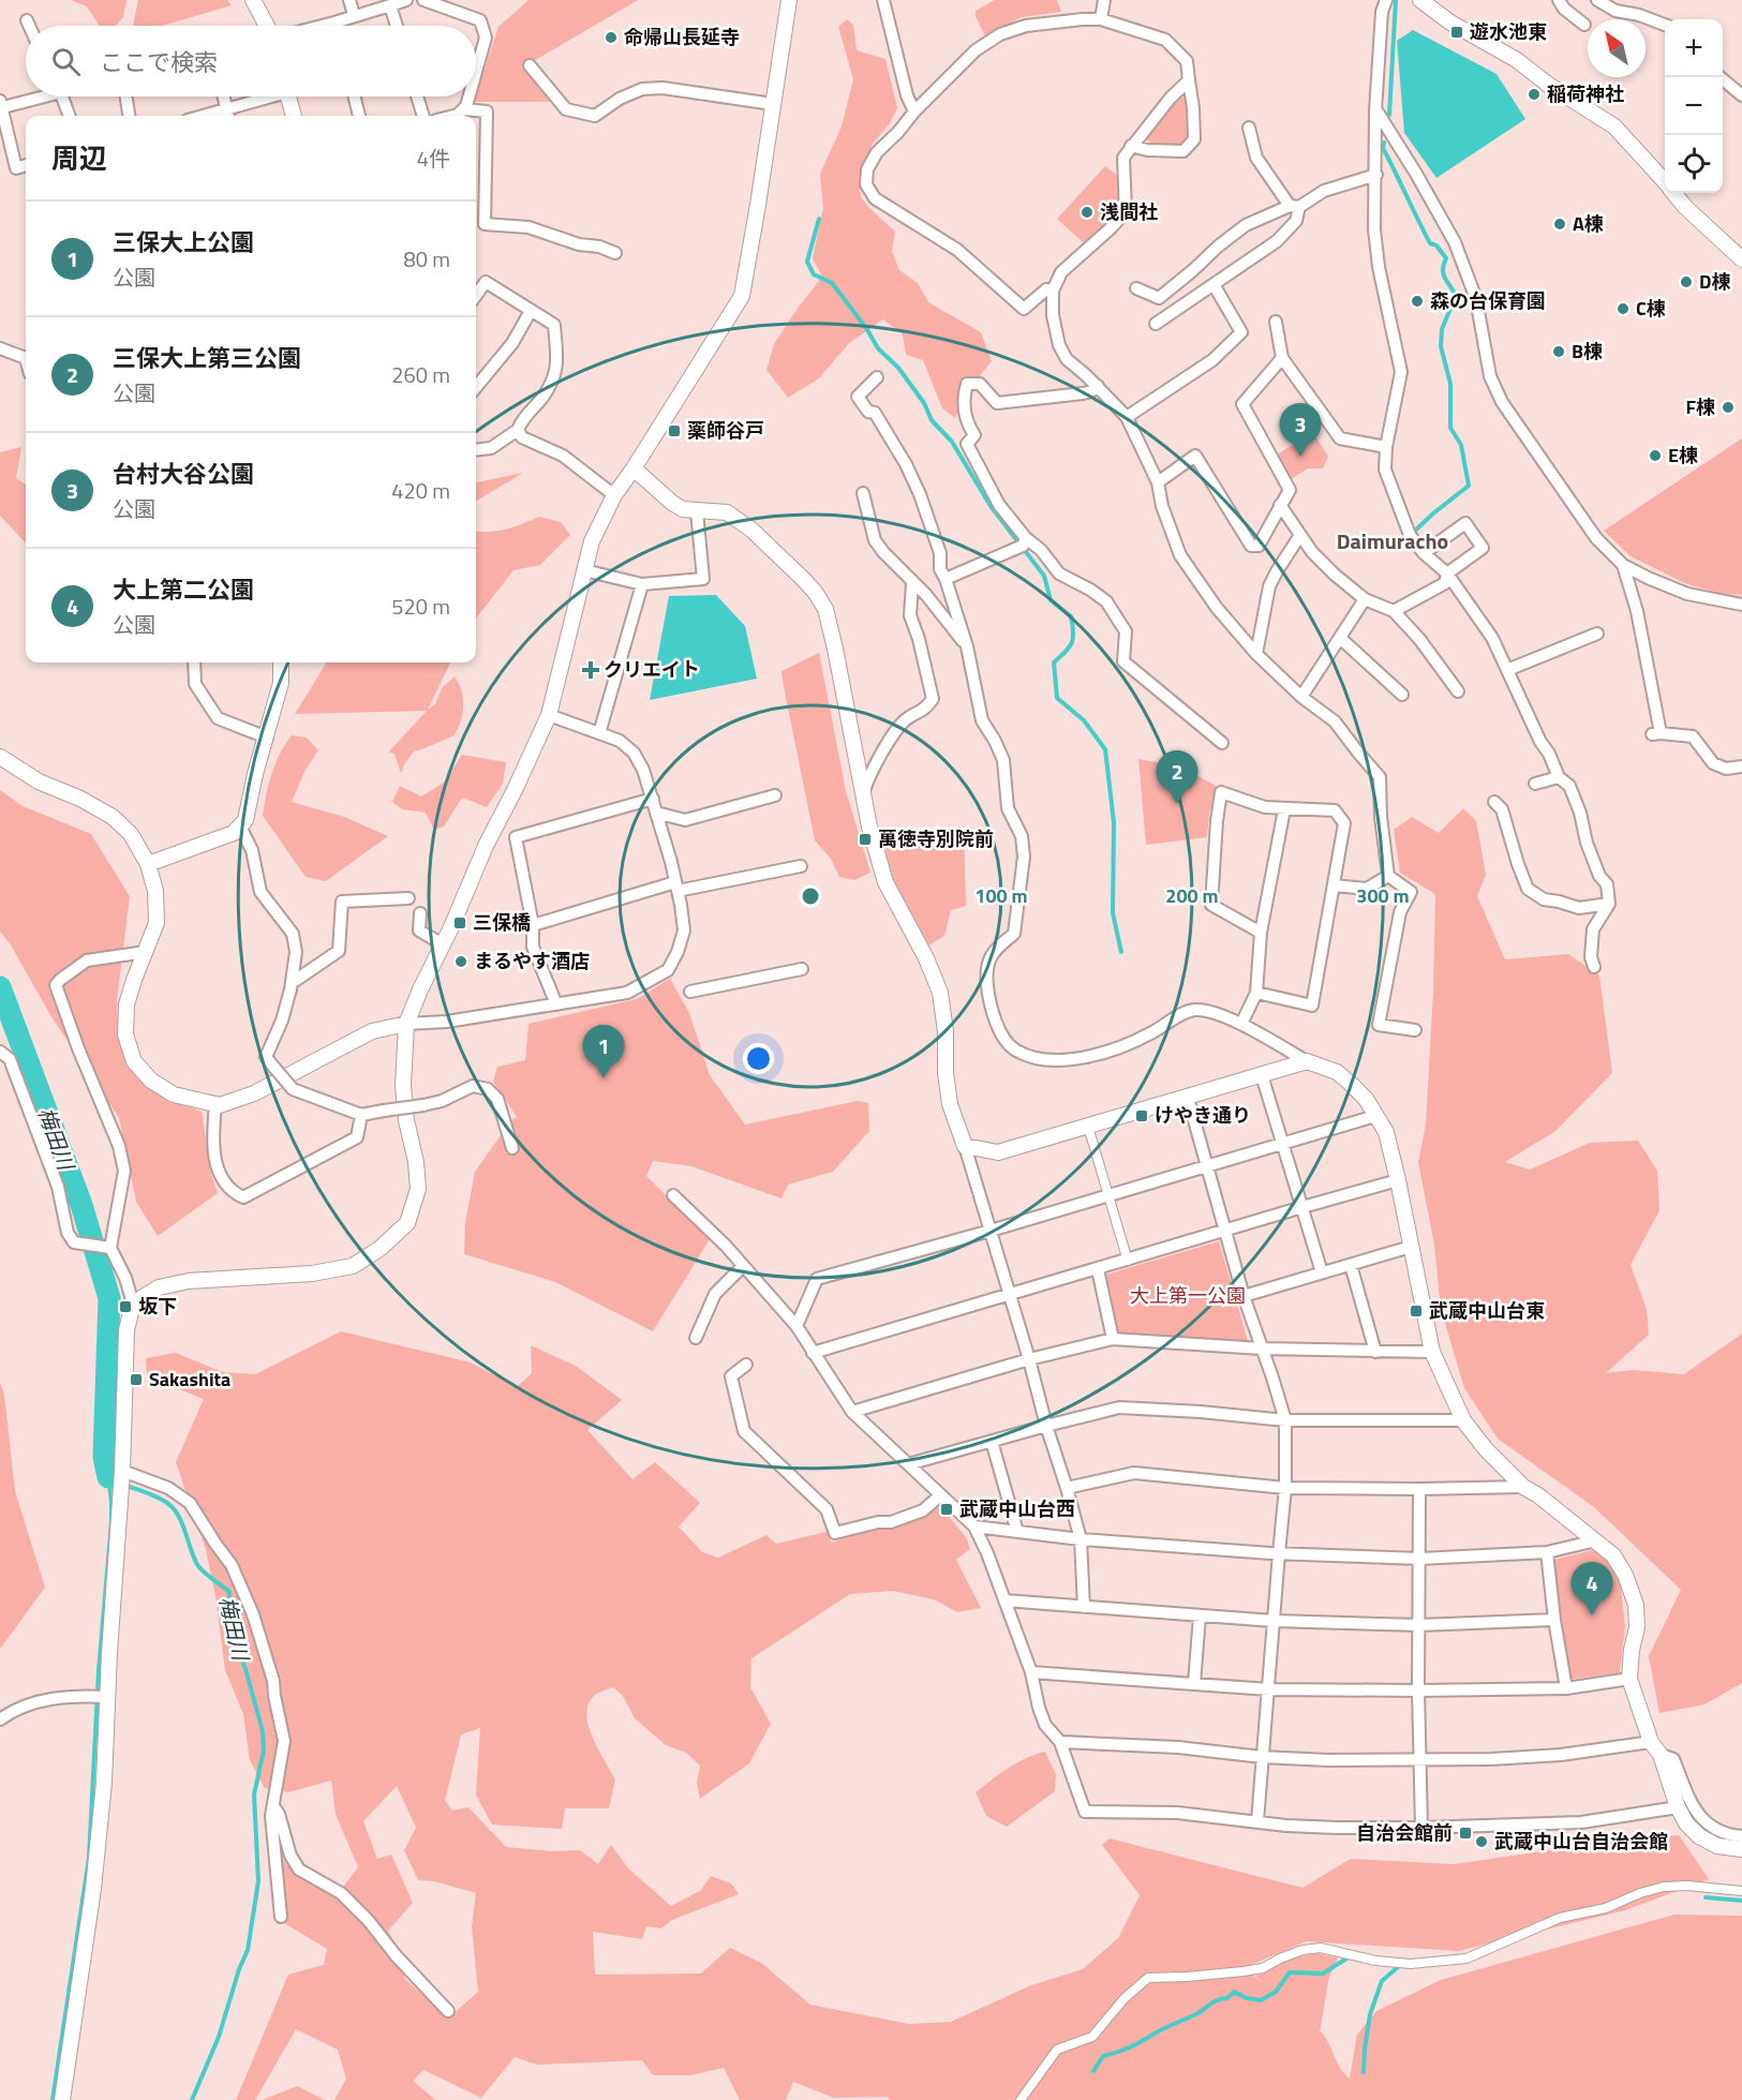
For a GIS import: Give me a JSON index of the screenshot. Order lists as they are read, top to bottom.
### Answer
{
  "districts": ["Daimuracho"],
  "water": ["梅田川"],
  "parks": ["大上第一公園"],
  "places": {
    "transit": [
      "遊水池東",
      "薬師谷戸",
      "萬徳寺別院前",
      "三保橋",
      "けやき通り",
      "坂下",
      "武蔵中山台東",
      "Sakashita",
      "武蔵中山台西",
      "自治会館前"
    ],
    "other": [
      "命帰山長延寺",
      "稲荷神社",
      "浅間社",
      "A棟",
      "D棟",
      "森の台保育園",
      "C棟",
      "B棟",
      "F棟",
      "E棟",
      "まるやす酒店",
      "武蔵中山台自治会館"
    ],
    "health": ["クリエイト"]
  },
  "north": "top left",
  "page": {
    "map_buttons": ["+", "−"],
    "search": "ここで検索",
    "heading": ["周辺", "4件"],
    "list": [
      {
        "mark": "1",
        "name": "三保大上公園",
        "note": "公園",
        "value": "80 m"
      },
      {
        "mark": "2",
        "name": "三保大上第三公園",
        "note": "公園",
        "value": "260 m"
      },
      {
        "mark": "3",
        "name": "台村大谷公園",
        "note": "公園",
        "value": "420 m"
      },
      {
        "mark": "4",
        "name": "大上第二公園",
        "note": "公園",
        "value": "520 m"
      }
    ],
    "pins": [
      "3",
      "2",
      "1",
      "4"
    ]
  },
  "rings": ["100 m", "200 m", "300 m"]
}
